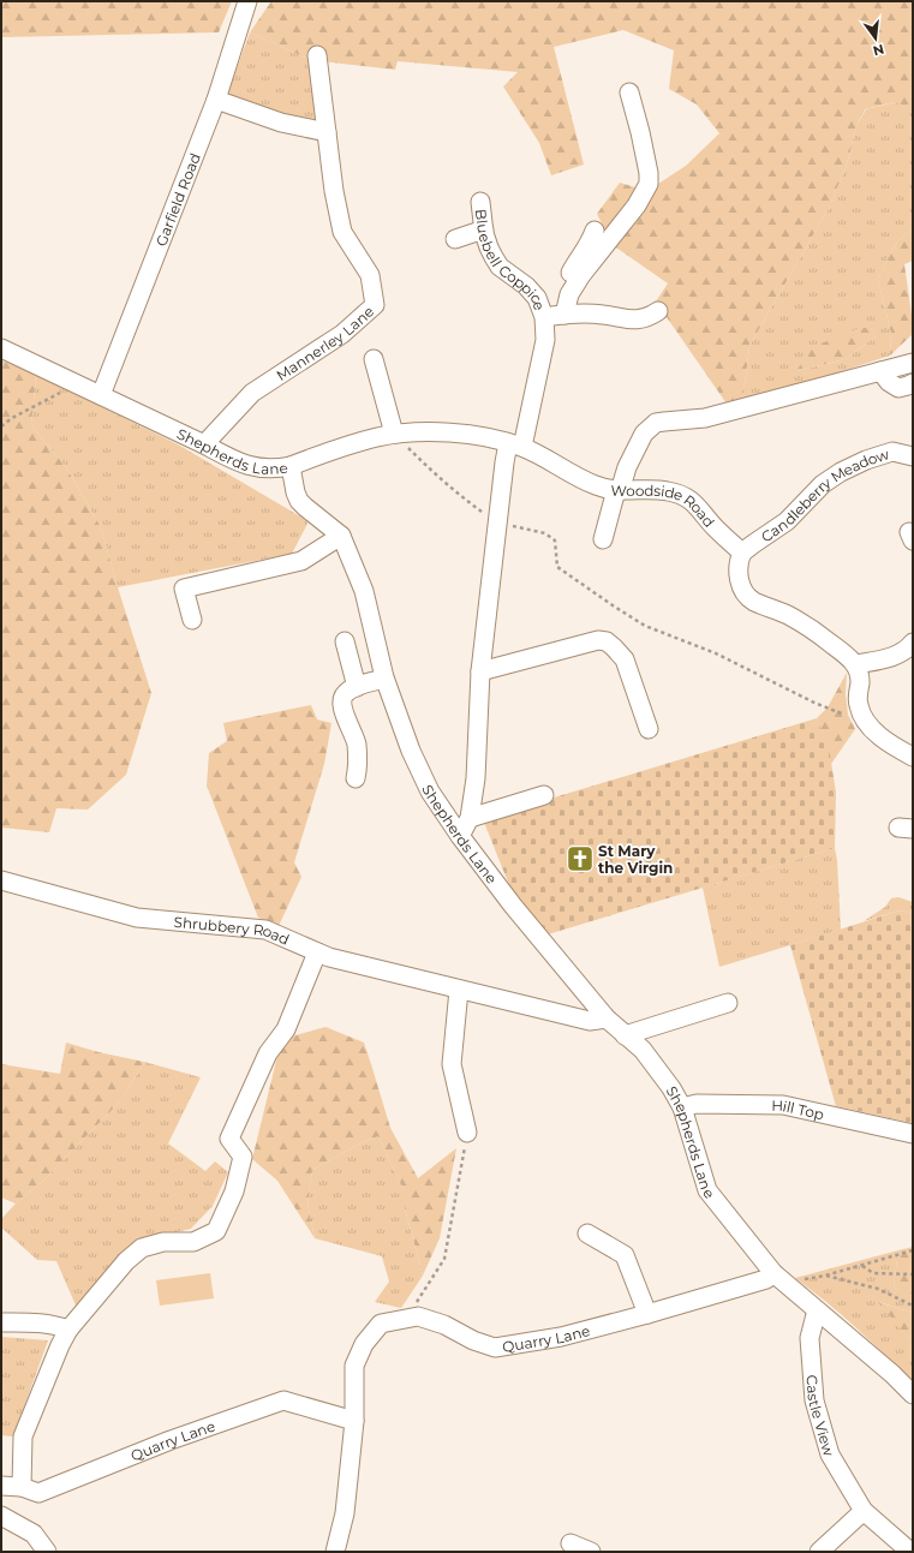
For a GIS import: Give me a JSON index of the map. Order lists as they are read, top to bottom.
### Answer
{
  "streets": {
    "street": [
      "Garfield Road",
      "Bluebell Coppice",
      "Mannerley Lane",
      "Shepherds Lane",
      "Candleberry Meadow",
      "Woodside Road",
      "Shrubbery Road",
      "Hill Top",
      "Quarry Lane",
      "Castle View"
    ]
  },
  "crossings": [
    ["Garfield Road", "Shepherds Lane"],
    ["Bluebell Coppice", "Shepherds Lane"],
    ["Bluebell Coppice", "Woodside Road"],
    ["Mannerley Lane", "Shepherds Lane"],
    ["Shepherds Lane", "Woodside Road"],
    ["Shepherds Lane", "Shrubbery Road"],
    ["Shepherds Lane", "Hill Top"],
    ["Shepherds Lane", "Quarry Lane"],
    ["Shepherds Lane", "Castle View"],
    ["Candleberry Meadow", "Woodside Road"]
  ],
  "places": {
    "church": ["St Mary the Virgin"]
  },
  "north": "bottom"
}
